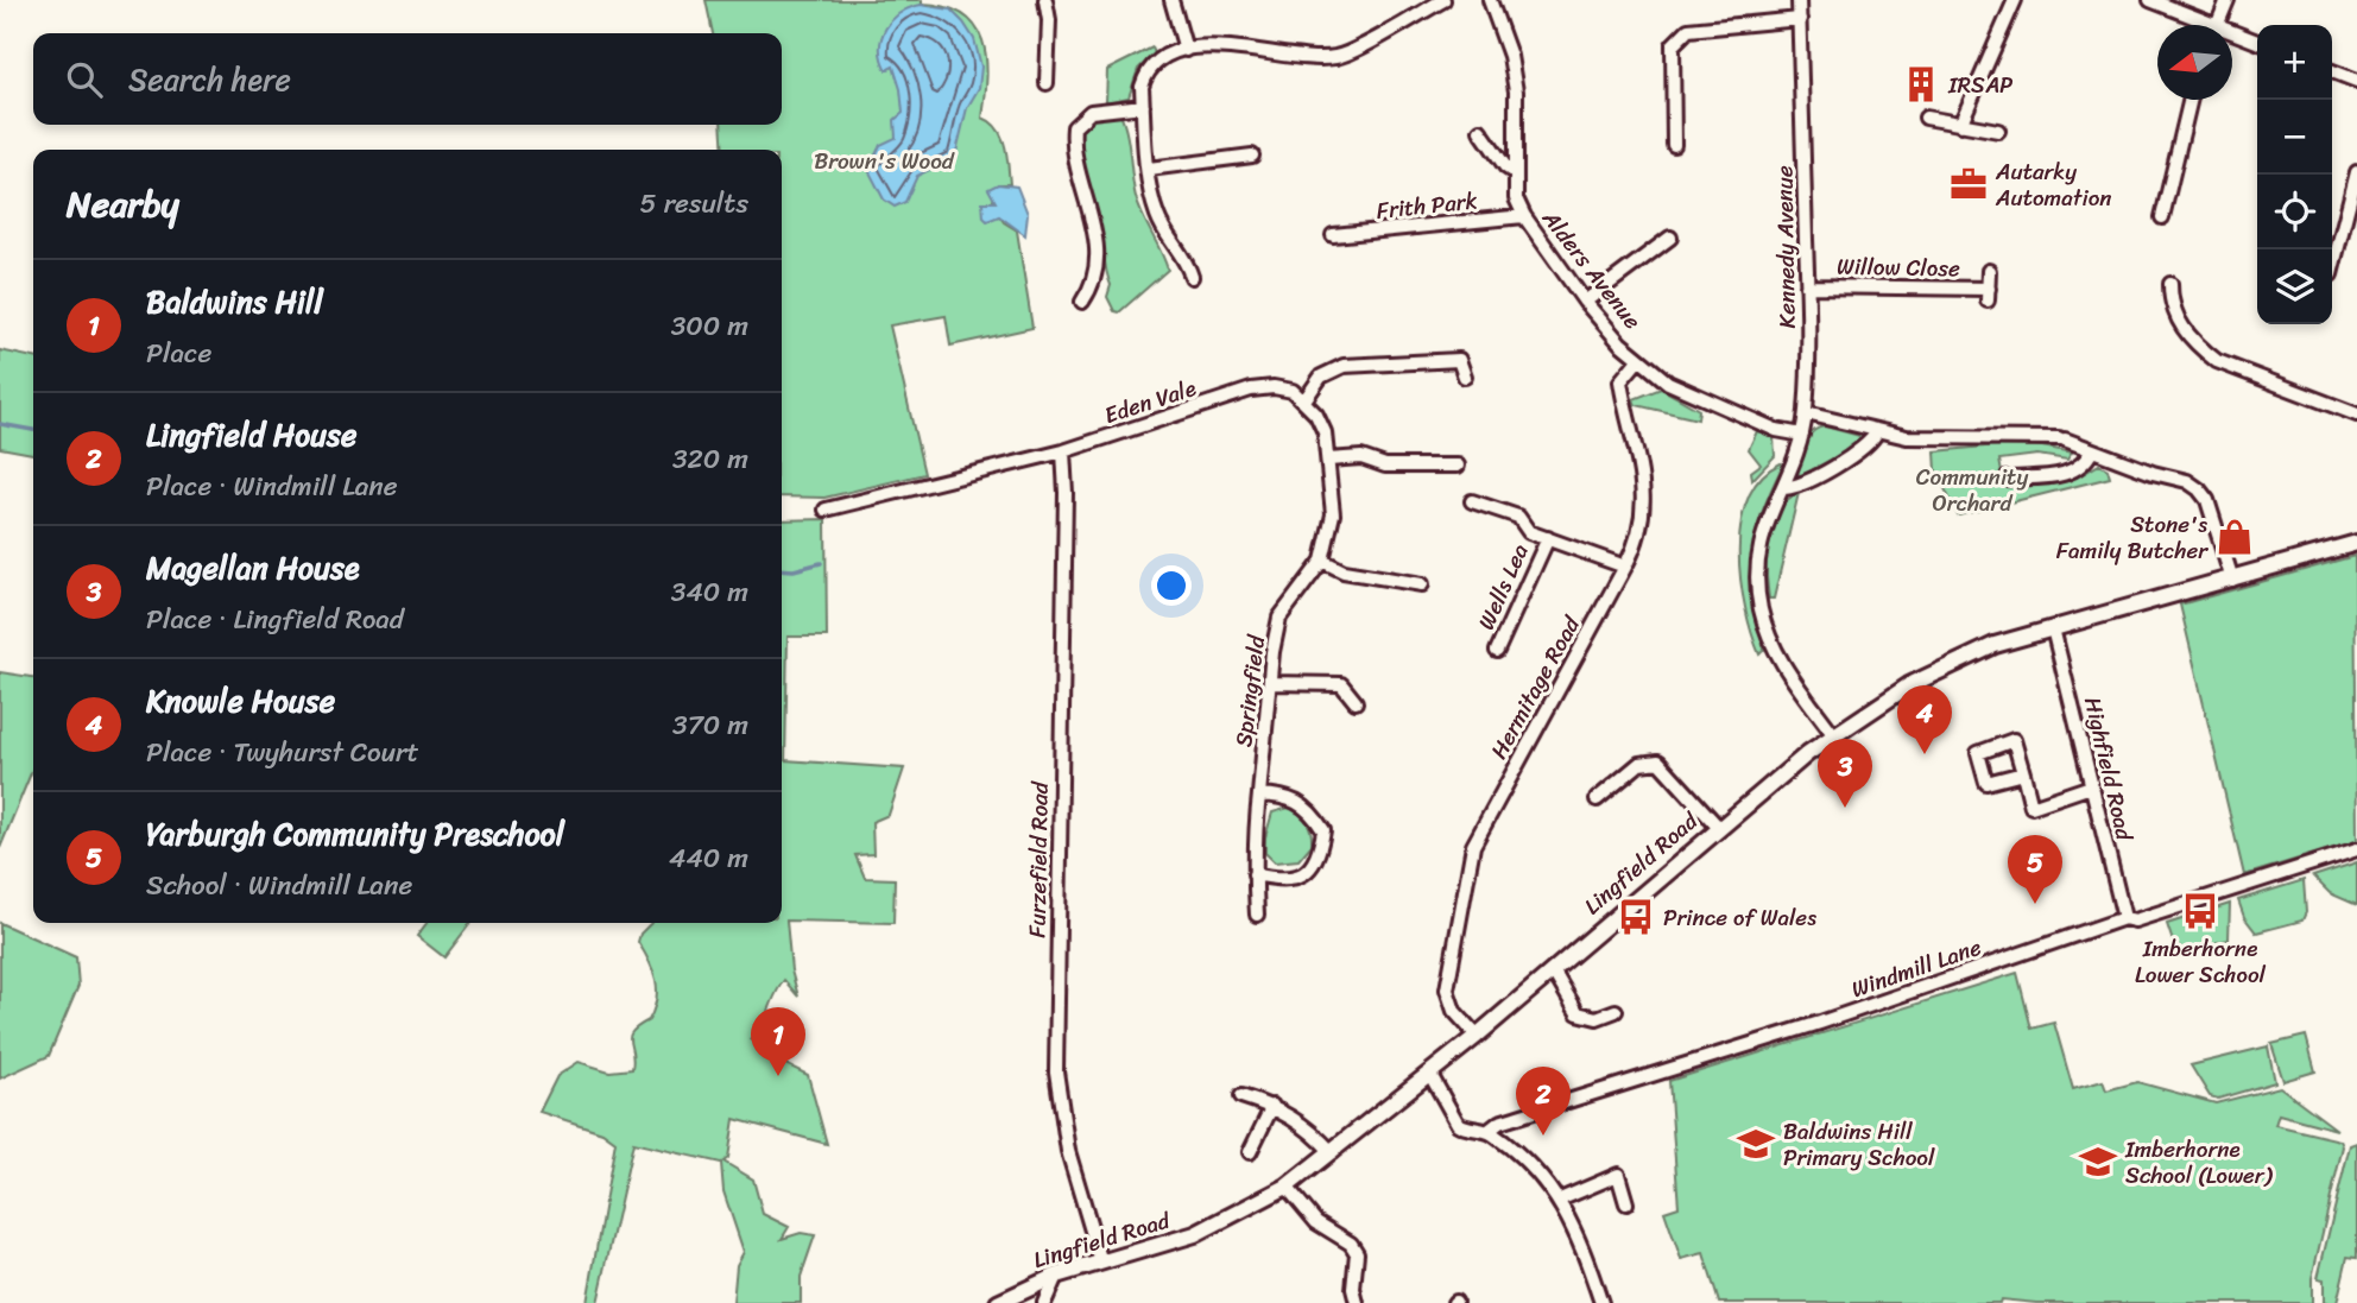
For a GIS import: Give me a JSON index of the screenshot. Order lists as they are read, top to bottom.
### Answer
{
  "streets": {
    "street": [
      "Frith Park",
      "Kennedy Avenue",
      "Willow Close",
      "Alders Avenue",
      "Eden Vale",
      "Wells Lea",
      "Hermitage Road",
      "Springfield",
      "Highfield Road",
      "Furzefield Road",
      "Lingfield Road",
      "Windmill Lane"
    ]
  },
  "crossings": [
    ["Frith Park", "Alders Avenue"],
    ["Kennedy Avenue", "Willow Close"],
    ["Kennedy Avenue", "Alders Avenue"],
    ["Kennedy Avenue", "Lingfield Road"],
    ["Alders Avenue", "Hermitage Road"],
    ["Eden Vale", "Springfield"],
    ["Eden Vale", "Furzefield Road"],
    ["Wells Lea", "Hermitage Road"],
    ["Hermitage Road", "Lingfield Road"],
    ["Highfield Road", "Lingfield Road"],
    ["Highfield Road", "Windmill Lane"],
    ["Furzefield Road", "Lingfield Road"]
  ],
  "parks": ["Brown's Wood", "Community Orchard"],
  "places": {
    "building": ["IRSAP"],
    "office": ["Autarky Automation"],
    "shop": ["Stone's Family Butcher"],
    "bus stop": ["Imberhorne Lower School", "Prince of Wales"],
    "school or university": ["Baldwins Hill Primary School", "Imberhorne School (Lower)"]
  },
  "north": "left",
  "page": {
    "map_buttons": ["+", "−"],
    "search": "Search here",
    "heading": ["Nearby", "5 results"],
    "list": [
      {
        "mark": "1",
        "name": "Baldwins Hill",
        "note": "Place",
        "value": "300 m"
      },
      {
        "mark": "2",
        "name": "Lingfield House",
        "note": "Place · Windmill Lane",
        "value": "320 m"
      },
      {
        "mark": "3",
        "name": "Magellan House",
        "note": "Place · Lingfield Road",
        "value": "340 m"
      },
      {
        "mark": "4",
        "name": "Knowle House",
        "note": "Place · Twyhurst Court",
        "value": "370 m"
      },
      {
        "mark": "5",
        "name": "Yarburgh Community Preschool",
        "note": "School · Windmill Lane",
        "value": "440 m"
      }
    ],
    "pins": [
      "4",
      "3",
      "5",
      "1",
      "2"
    ]
  }
}
